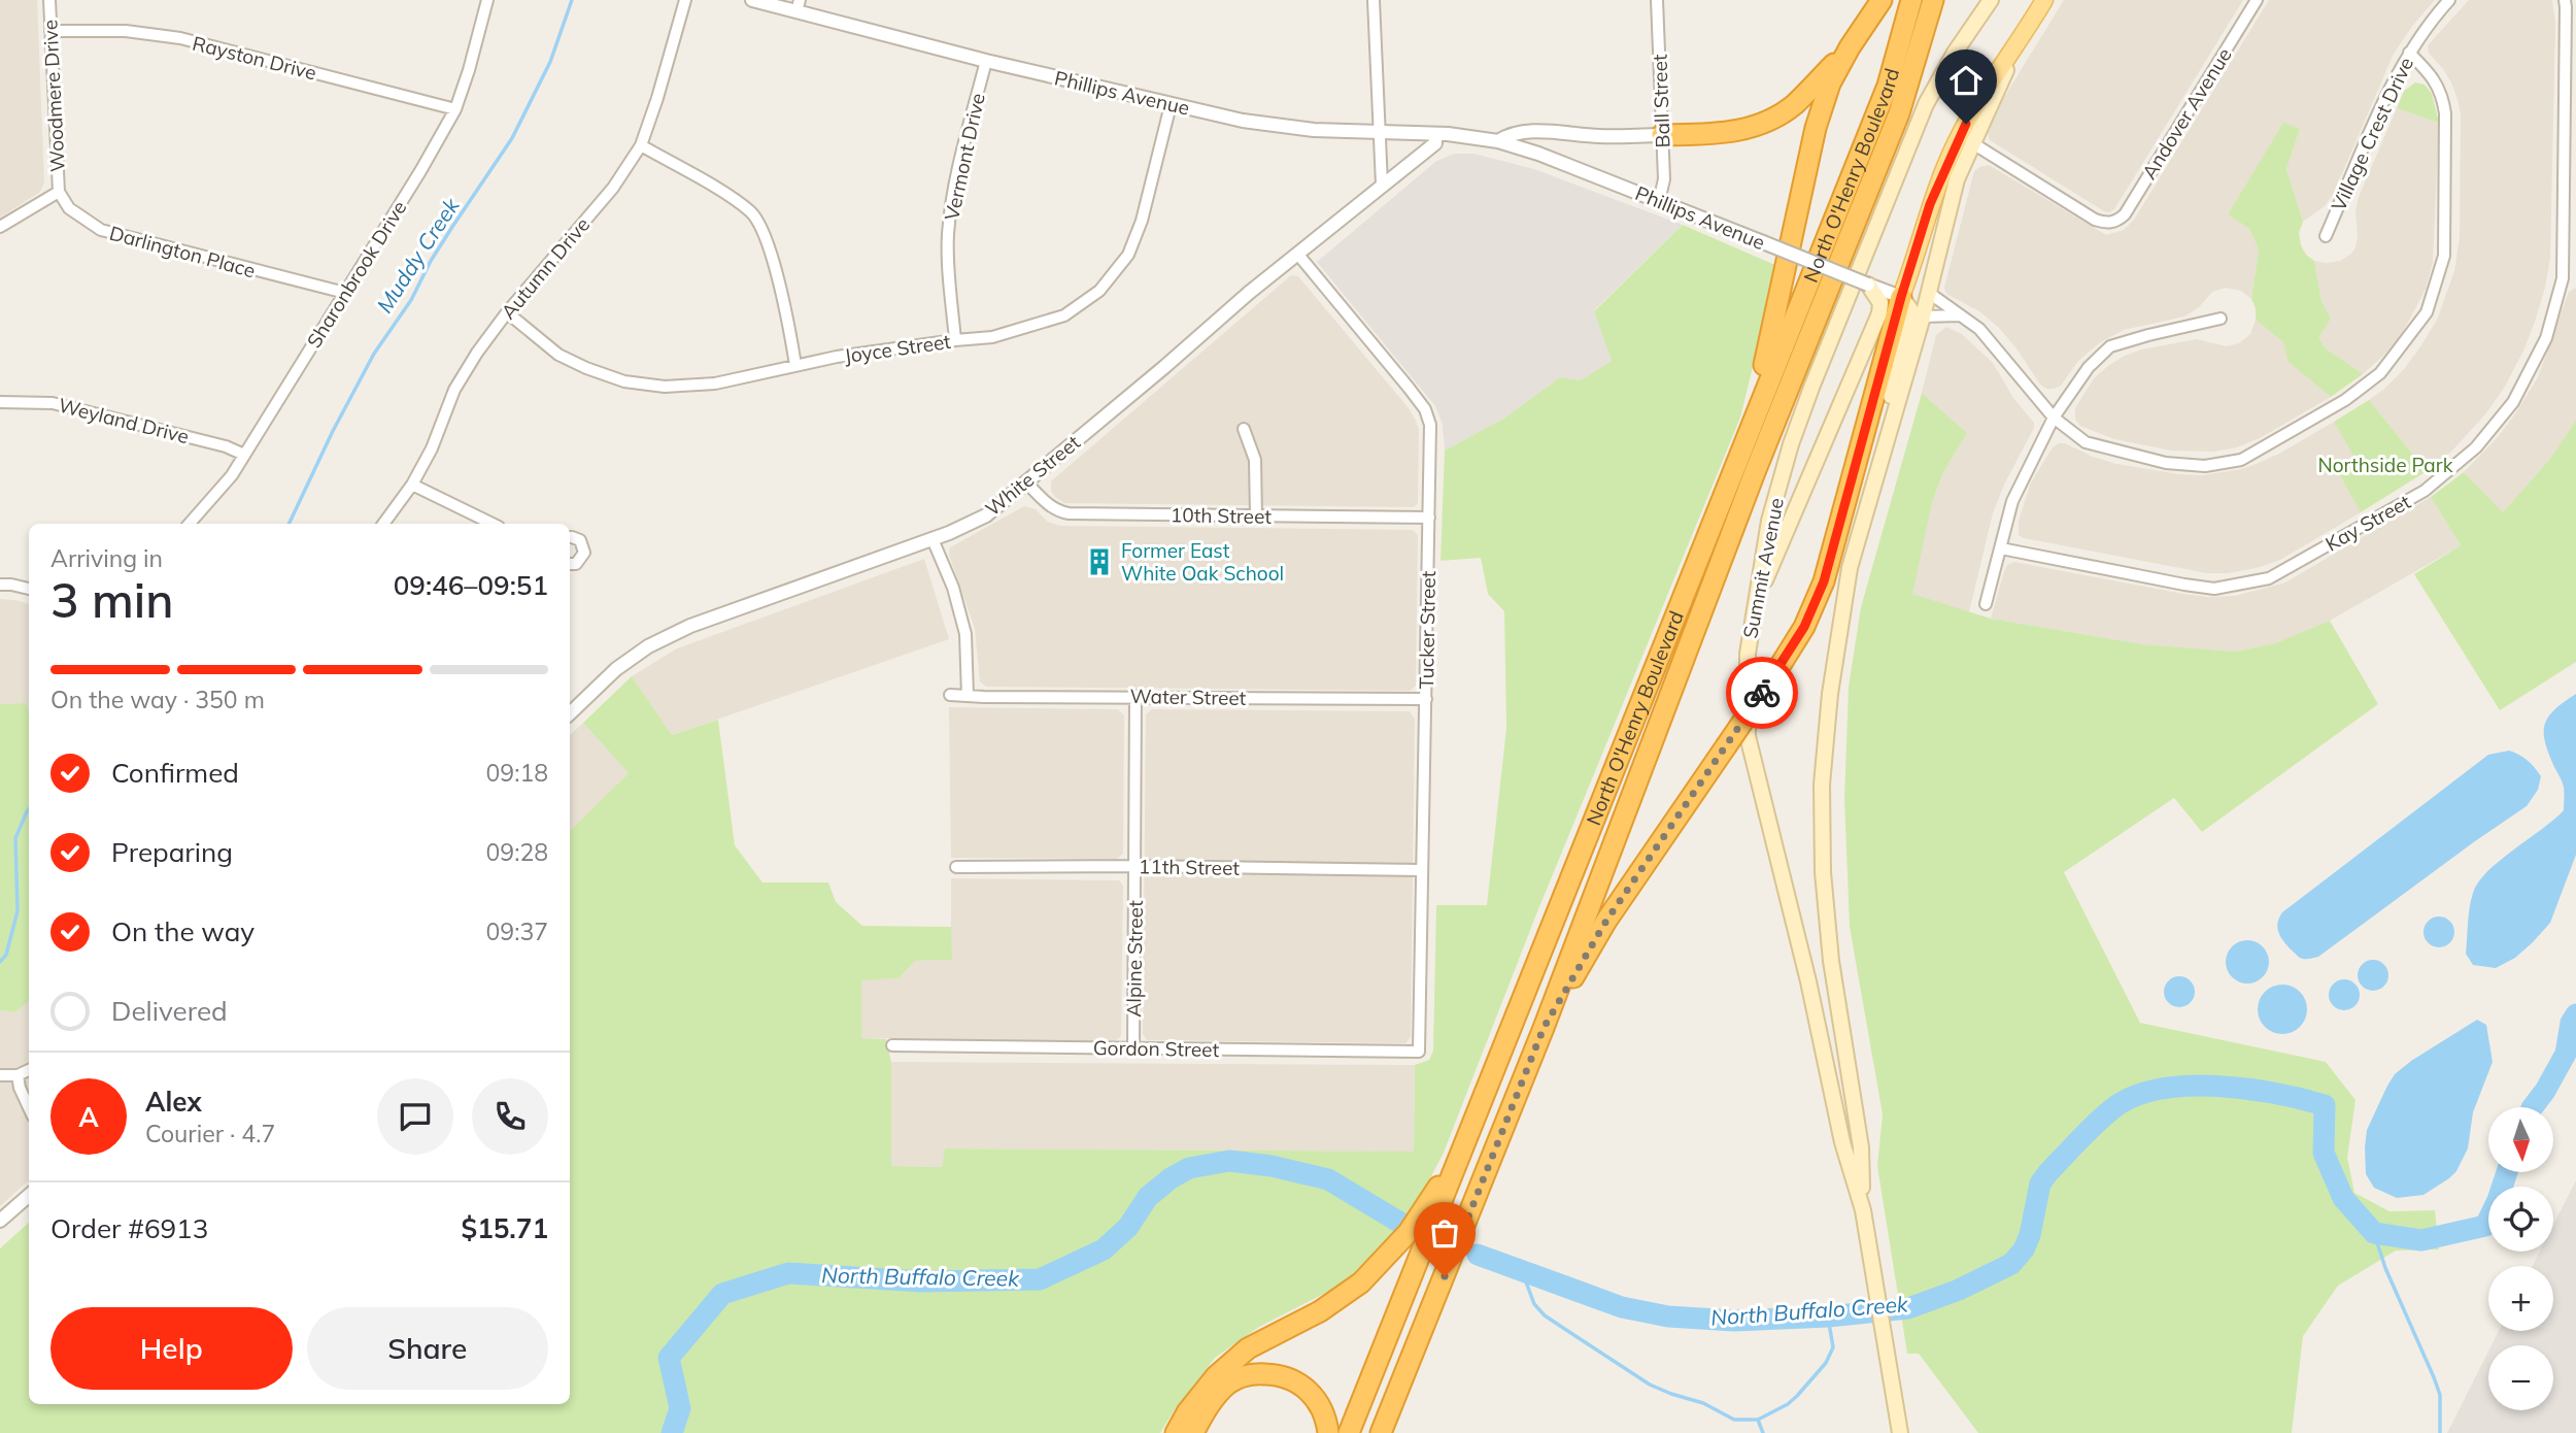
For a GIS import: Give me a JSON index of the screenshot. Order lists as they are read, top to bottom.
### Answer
{
  "streets": {
    "highway": ["North O'Henry Boulevard"],
    "main road": ["Summit Avenue"],
    "street": [
      "Rayston Drive",
      "Phillips Avenue",
      "Woodmere Drive",
      "Ball Street",
      "Andover Avenue",
      "Village Crest Drive",
      "Vermont Drive",
      "Darlington Place",
      "Autumn Drive",
      "Sharonbrook Drive",
      "Joyce Street",
      "Weyland Drive",
      "White Street",
      "10th Street",
      "Kay Street",
      "Tucker Street",
      "Water Street",
      "11th Street",
      "Alpine Street",
      "Gordon Street"
    ]
  },
  "crossings": [
    ["Rayston Drive", "Woodmere Drive"],
    ["Rayston Drive", "Sharonbrook Drive"],
    ["Phillips Avenue", "Ball Street"],
    ["Phillips Avenue", "Vermont Drive"],
    ["Phillips Avenue", "Joyce Street"],
    ["Phillips Avenue", "White Street"],
    ["Phillips Avenue", "Summit Avenue"],
    ["Woodmere Drive", "Darlington Place"],
    ["Andover Avenue", "Summit Avenue"],
    ["Vermont Drive", "Joyce Street"],
    ["Darlington Place", "Sharonbrook Drive"],
    ["Autumn Drive", "Joyce Street"],
    ["Sharonbrook Drive", "Weyland Drive"],
    ["White Street", "10th Street"],
    ["White Street", "Tucker Street"],
    ["10th Street", "Tucker Street"],
    ["Tucker Street", "Water Street"],
    ["Tucker Street", "11th Street"],
    ["Tucker Street", "Gordon Street"],
    ["Water Street", "Alpine Street"],
    ["11th Street", "Alpine Street"],
    ["Alpine Street", "Gordon Street"]
  ],
  "water": ["Muddy Creek", "North Buffalo Creek"],
  "parks": ["Northside Park"],
  "places": {
    "building": ["Former East White Oak School"]
  },
  "north": "bottom",
  "page": {
    "heading": ["3 min", "Arriving in", "09:46–09:51"],
    "panel": [
      "Alex",
      "Courier · 4.7",
      "Order #6913",
      "$15.71"
    ],
    "bar": "On the way · 350 m",
    "list": [
      ["Confirmed", "09:18"],
      ["Preparing", "09:28"],
      ["On the way", "09:37"],
      "Delivered"
    ],
    "round": "A",
    "map_buttons": ["+", "−"],
    "buttons": ["Help", "Share"]
  }
}
